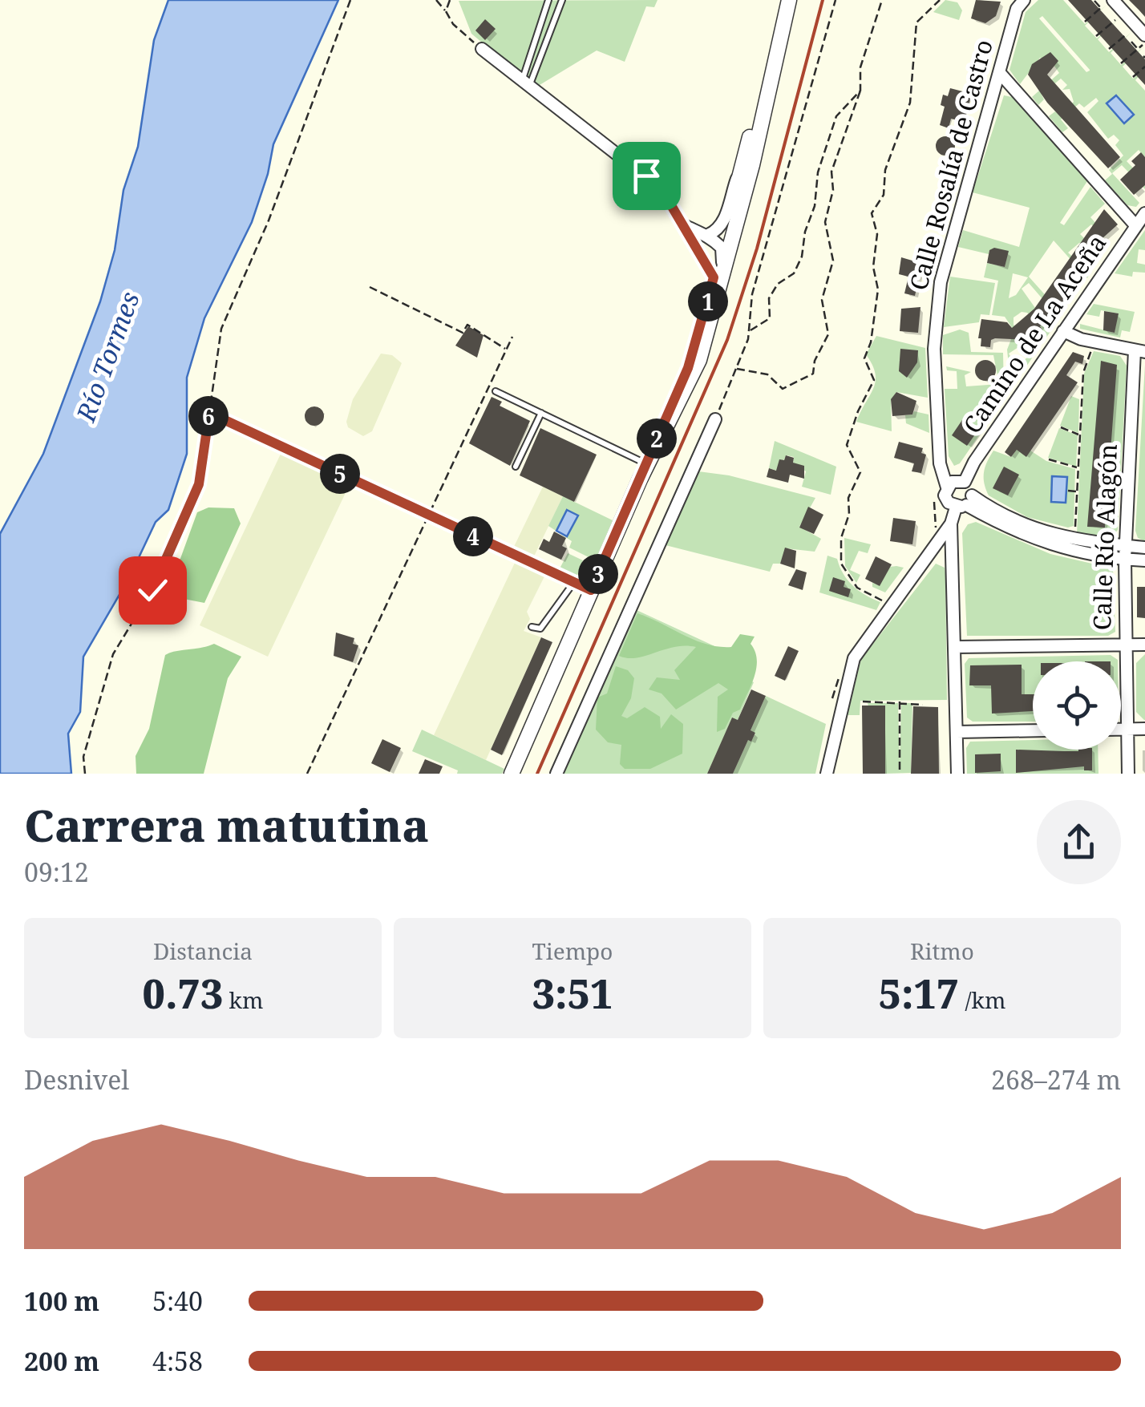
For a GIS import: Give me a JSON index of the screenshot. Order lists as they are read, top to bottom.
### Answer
{
  "streets": {
    "street": ["Calle Rosalía de Castro", "Camino de La Aceña", "Calle Río Alagón"]
  },
  "water": ["Río Tormes"],
  "page": {
    "pins": [
      "1",
      "6",
      "2",
      "5",
      "4",
      "3"
    ],
    "heading": ["Carrera matutina", "09:12"],
    "stats": [
      ["Distancia", "0.73 km"],
      ["Tiempo", "3:51"],
      ["Ritmo", "5:17 /km"]
    ],
    "chart": ["Desnivel", "268–274 m"],
    "list": [
      {
        "name": "100 m",
        "note": "5:40"
      },
      {
        "name": "200 m",
        "note": "4:58"
      }
    ]
  }
}
